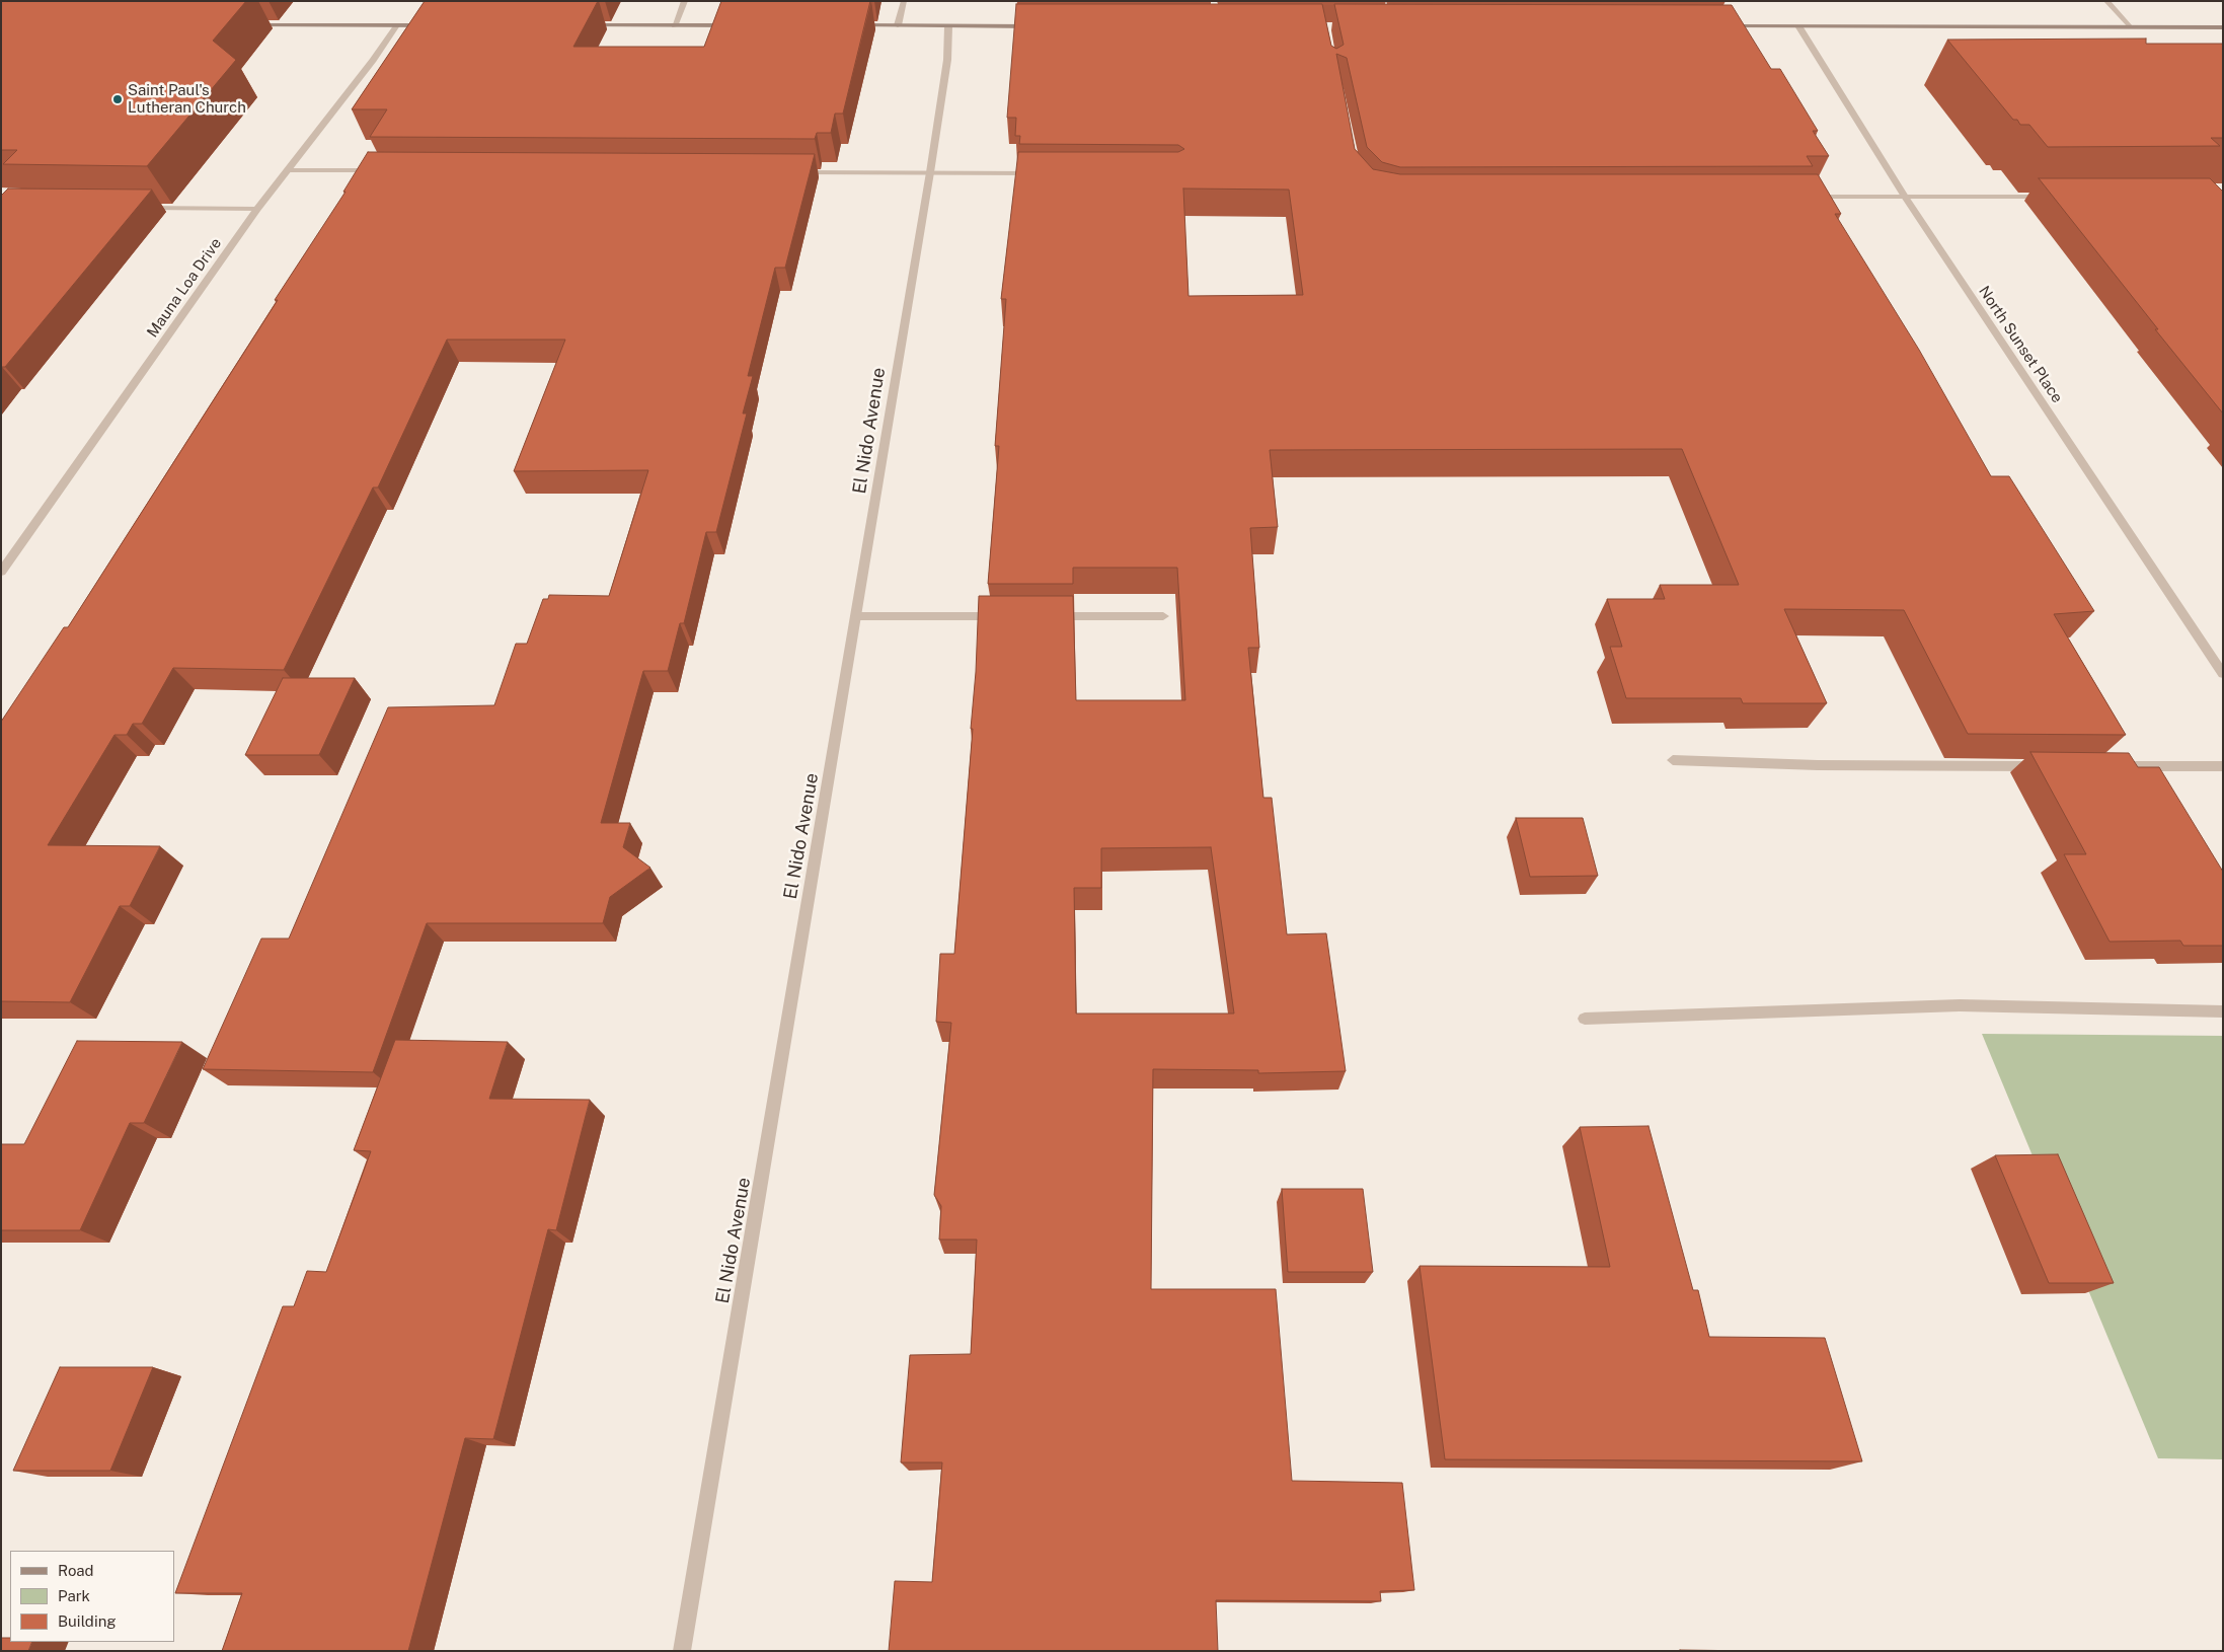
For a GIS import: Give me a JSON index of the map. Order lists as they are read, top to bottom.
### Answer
{
  "streets": {
    "street": ["Mauna Loa Drive", "North Sunset Place", "El Nido Avenue"]
  },
  "places": ["Saint Paul's Lutheran Church"],
  "legend": ["Road", "Park", "Building"]
}
